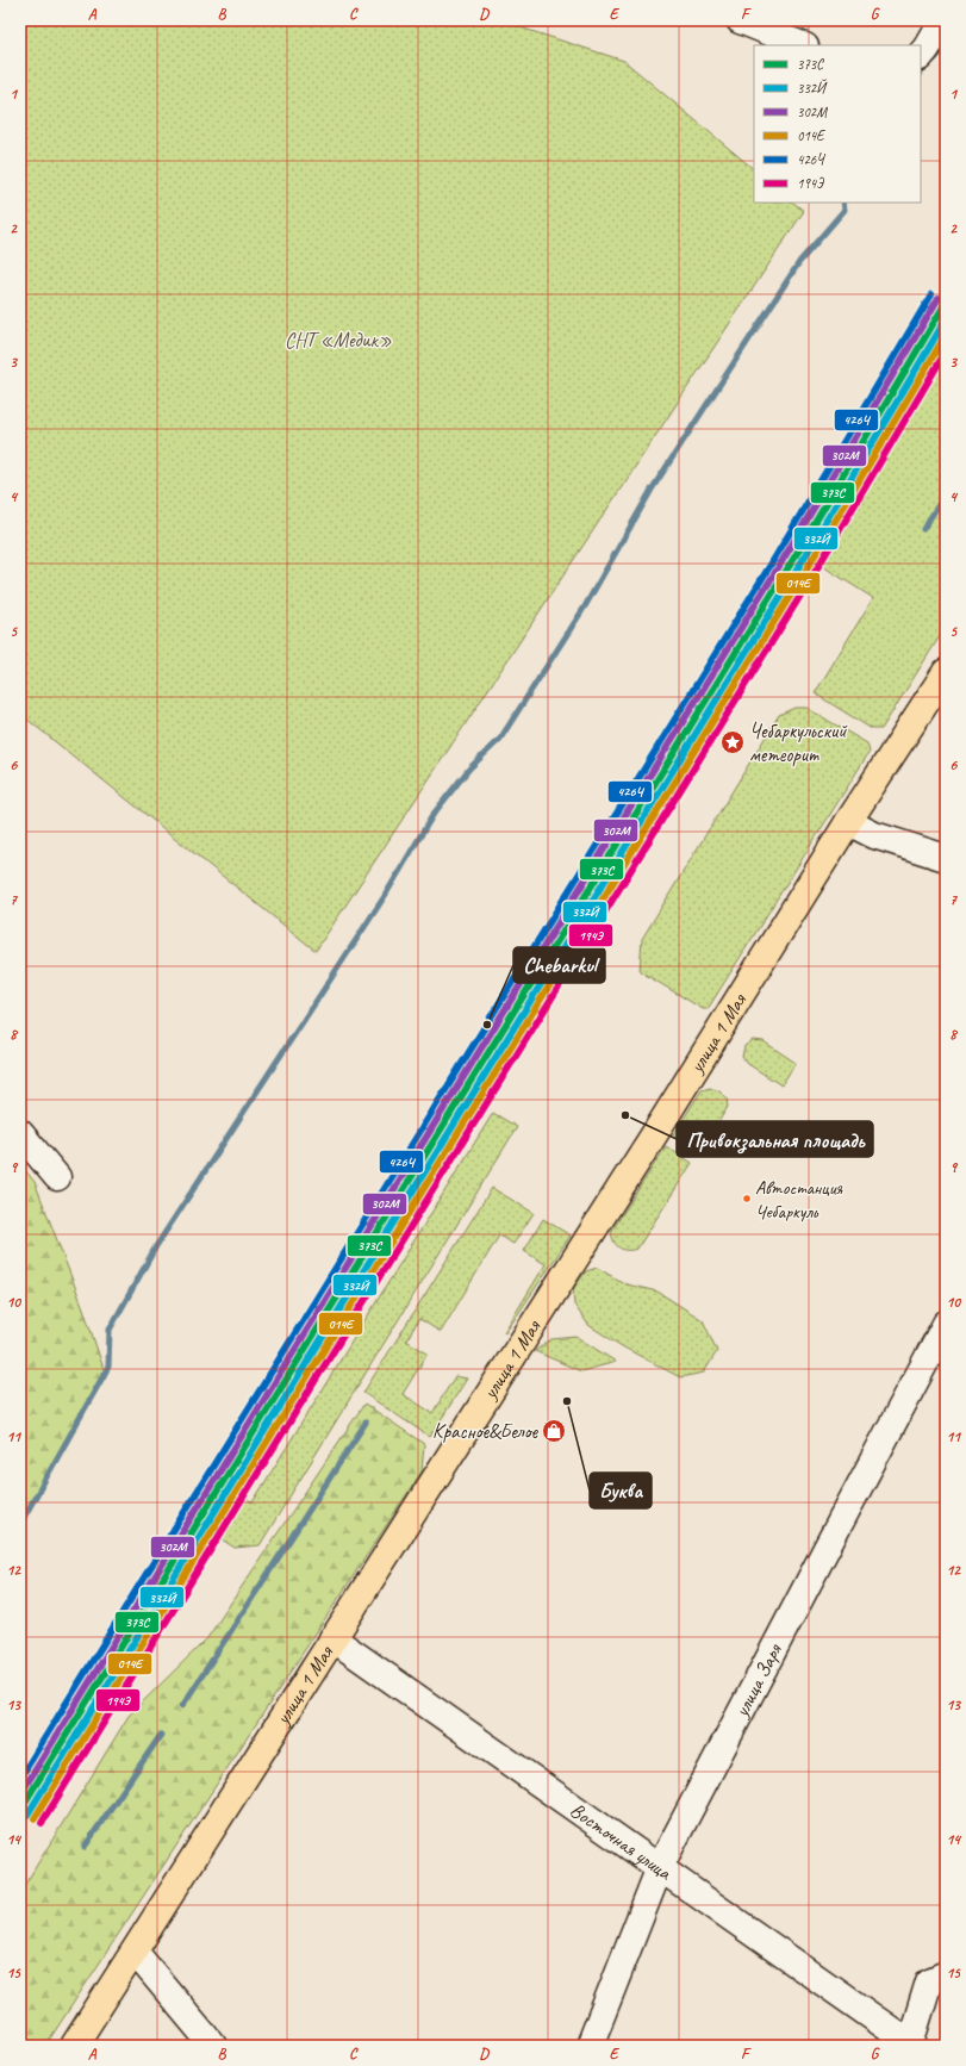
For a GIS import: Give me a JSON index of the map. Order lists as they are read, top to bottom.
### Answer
{
  "streets": {
    "main road": ["улица 1 Мая"],
    "street": ["улица Заря", "Восточная улица"]
  },
  "crossings": [
    ["улица 1 Мая", "Восточная улица"],
    ["улица Заря", "Восточная улица"]
  ],
  "parks": ["СНТ «Медик»"],
  "places": {
    "place": ["Чебаркульский метеорит"],
    "other": [
      "Chebarkul",
      "Привокзальная площадь",
      "Автостанция Чебаркуль",
      "Буква"
    ],
    "shop": ["Красное&Белое"]
  },
  "lines": [
    "transit line 426Ч",
    "transit line 302М",
    "transit line 373C",
    "transit line 332Й",
    "transit line 014Е",
    "transit line 194Э"
  ],
  "legend": [
    "373C",
    "332Й",
    "302М",
    "014Е",
    "426Ч",
    "194Э"
  ],
  "grid": {
    "columns": [
      "A",
      "B",
      "C",
      "D",
      "E",
      "F",
      "G"
    ],
    "rows": [
      "1",
      "2",
      "3",
      "4",
      "5",
      "6",
      "7",
      "8",
      "9",
      "10",
      "11",
      "12",
      "13",
      "14",
      "15"
    ]
  }
}
